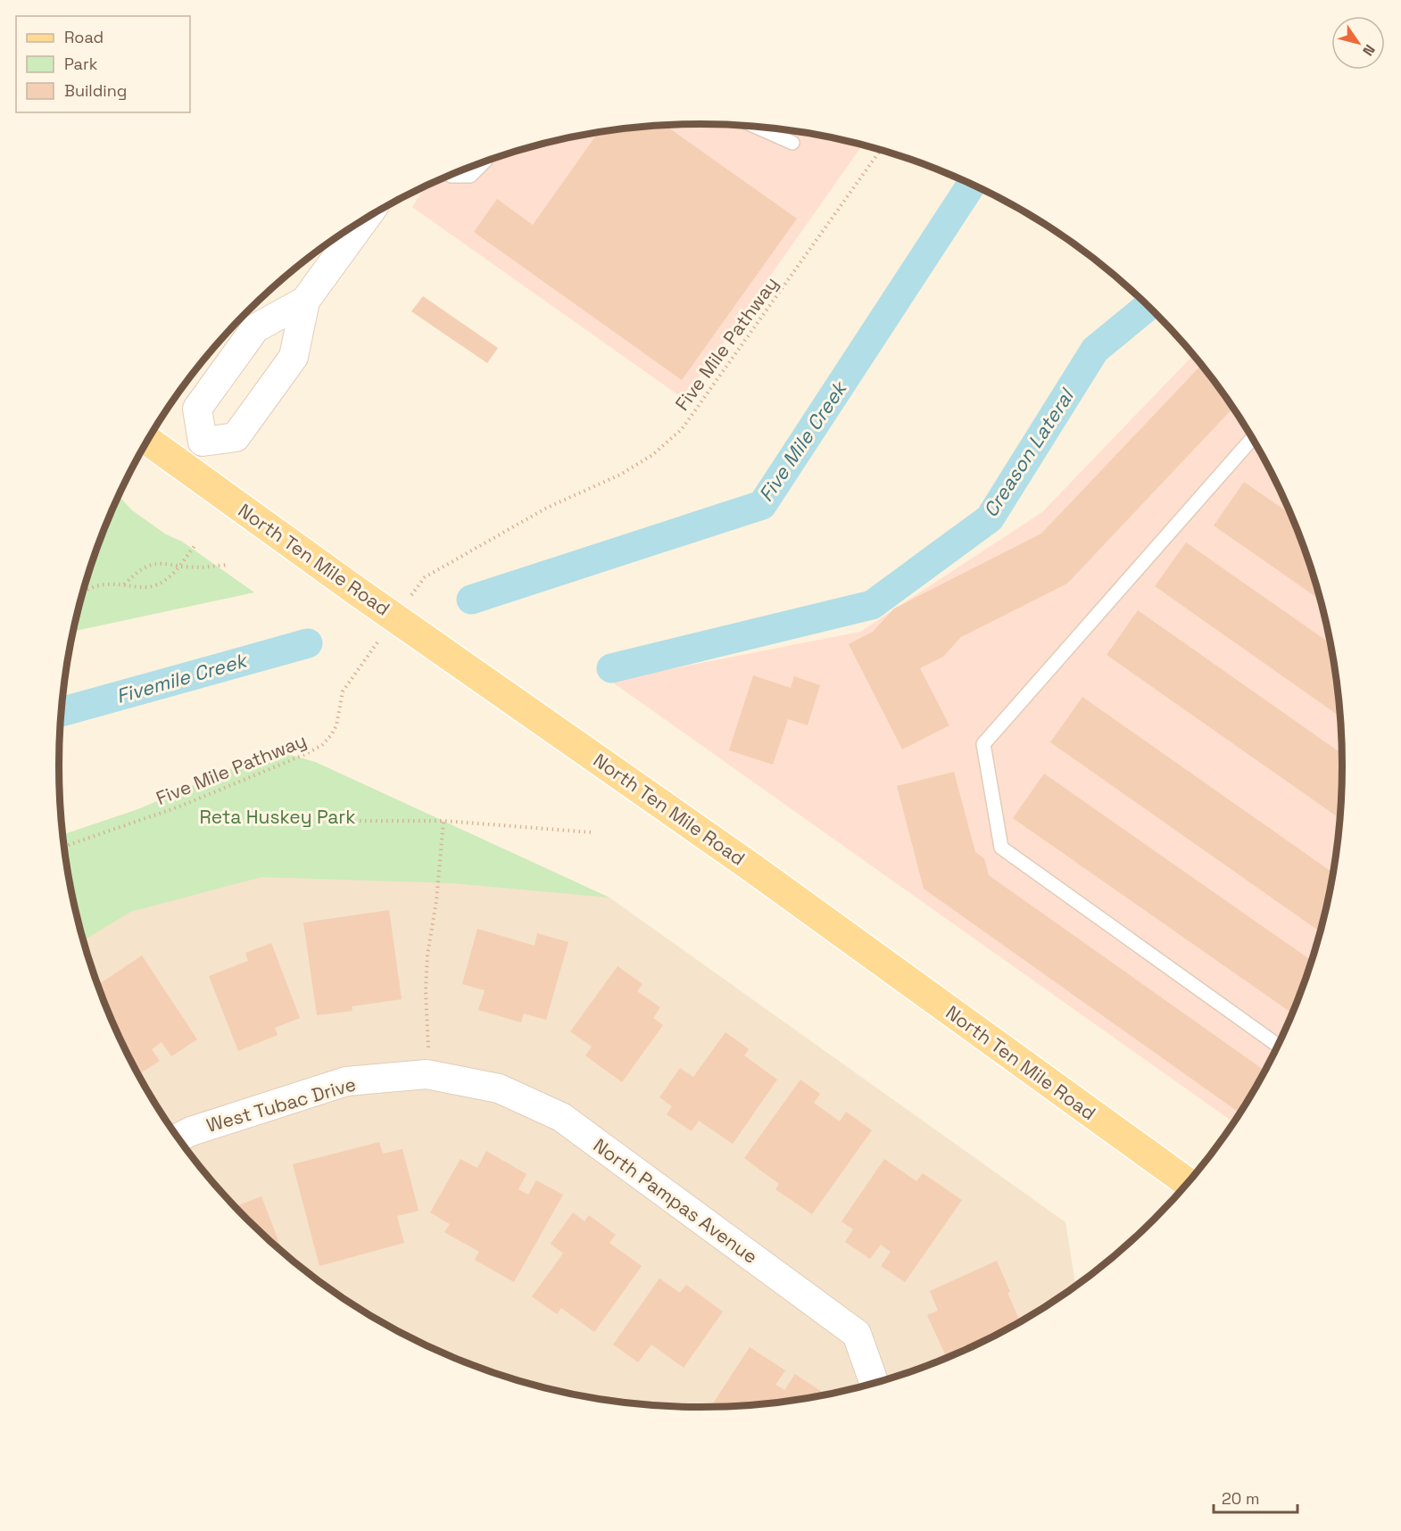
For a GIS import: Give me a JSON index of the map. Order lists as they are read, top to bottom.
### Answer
{
  "streets": {
    "main road": ["North Ten Mile Road"],
    "street": ["West Tubac Drive", "North Pampas Avenue"],
    "path": ["Five Mile Pathway"]
  },
  "crossings": [
    ["West Tubac Drive", "North Pampas Avenue"]
  ],
  "water": ["Five Mile Creek", "Creason Lateral", "Fivemile Creek"],
  "parks": ["Reta Huskey Park"],
  "legend": ["Road", "Park", "Building"],
  "scale_bar": "20 m",
  "north": "bottom right"
}
